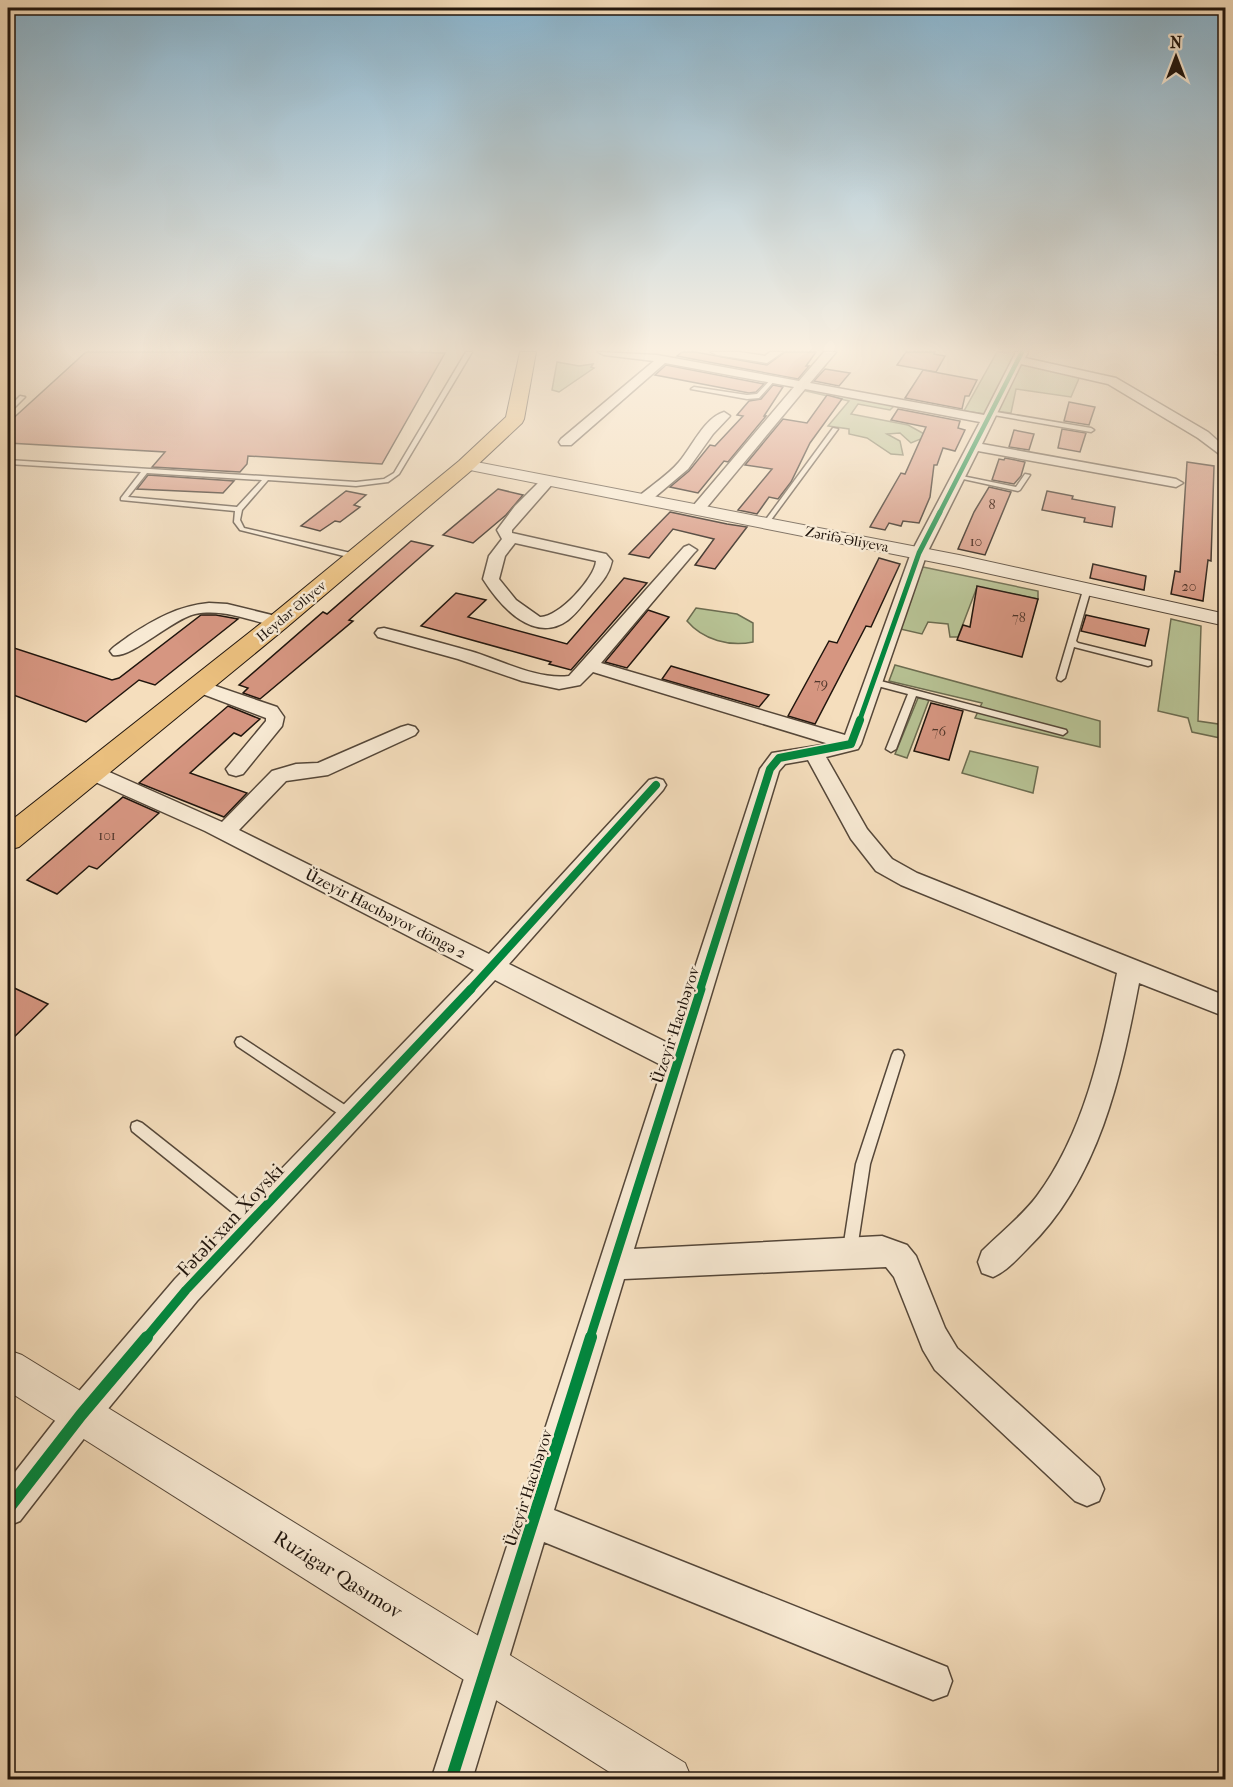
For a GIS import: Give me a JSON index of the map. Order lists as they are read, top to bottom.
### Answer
{
  "streets": {
    "main road": ["Heydər Əliyev"],
    "street": [
      "Zərifə Əliyeva",
      "Üzeyir Hacıbəyov döngə 2",
      "Üzeyir Hacıbəyov",
      "Fətəli xan Xoyski",
      "Ruzigar Qasımov"
    ]
  },
  "crossings": [
    ["Zərifə Əliyeva", "Heydər Əliyev"],
    ["Heydər Əliyev", "Üzeyir Hacıbəyov döngə 2"],
    ["Üzeyir Hacıbəyov döngə 2", "Üzeyir Hacıbəyov"],
    ["Üzeyir Hacıbəyov döngə 2", "Fətəli xan Xoyski"],
    ["Üzeyir Hacıbəyov", "Ruzigar Qasımov"],
    ["Fətəli xan Xoyski", "Ruzigar Qasımov"]
  ],
  "house_numbers": [
    "8",
    "10",
    "20",
    "78",
    "79",
    "76",
    "101"
  ],
  "north": "top"
}
